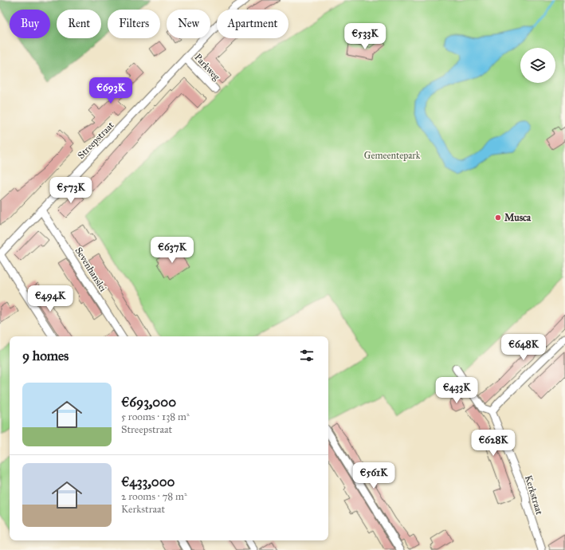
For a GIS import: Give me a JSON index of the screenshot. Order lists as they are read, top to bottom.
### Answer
{
  "streets": {
    "street": [
      "Parkweg",
      "Streepstraat",
      "Sevenhanslei",
      "Kerkstraat"
    ]
  },
  "crossings": [
    ["Parkweg", "Streepstraat"],
    ["Streepstraat", "Sevenhanslei"]
  ],
  "parks": ["Gemeentepark"],
  "places": ["Musca"],
  "page": {
    "chip": [
      "Buy",
      "Rent",
      "Filters",
      "New",
      "Apartment"
    ],
    "price": [
      "€533K",
      "€693K",
      "€573K",
      "€637K",
      "€494K",
      "€648K",
      "€433K",
      "€628K",
      "€561K"
    ],
    "heading": "9 homes",
    "list": [
      {
        "name": "€693,000",
        "note": "5 rooms · 138 m² · Streepstraat"
      },
      {
        "name": "€433,000",
        "note": "2 rooms · 78 m² · Kerkstraat"
      }
    ]
  }
}
